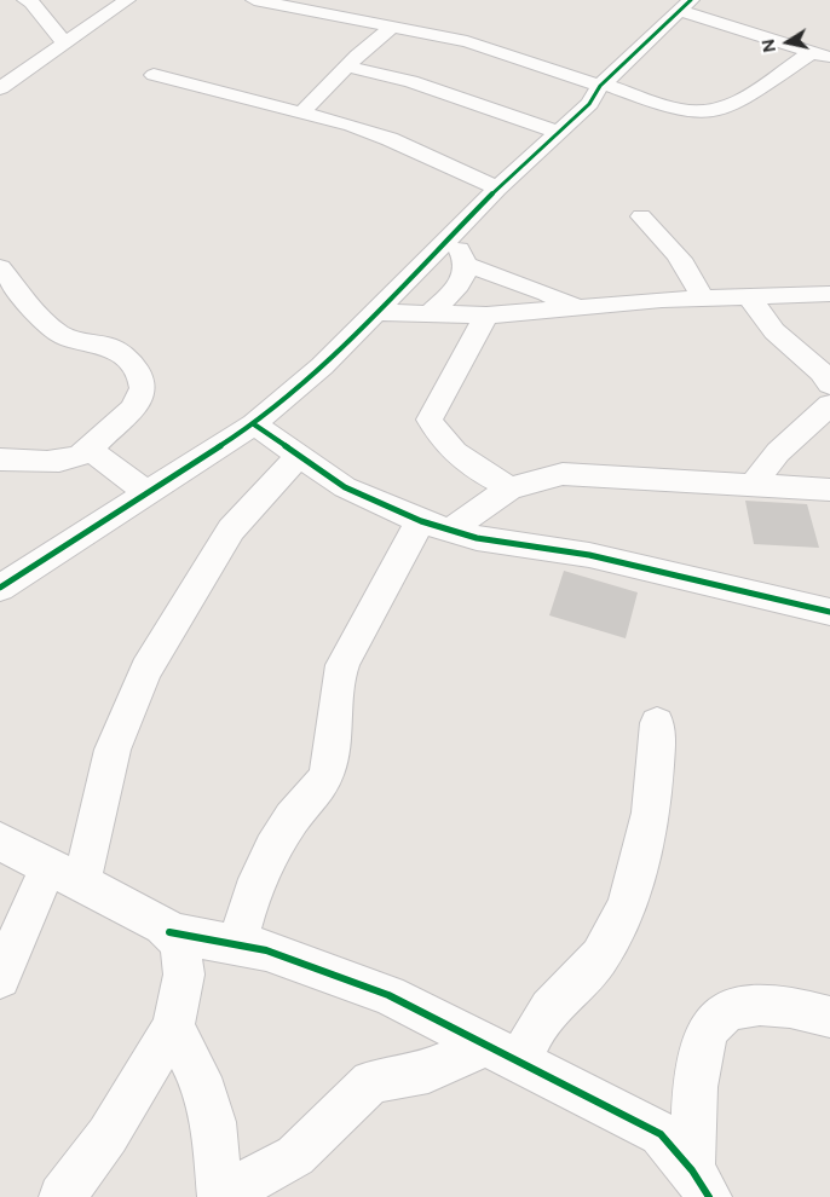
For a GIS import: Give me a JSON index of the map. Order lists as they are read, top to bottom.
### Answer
{
  "north": "left"
}
